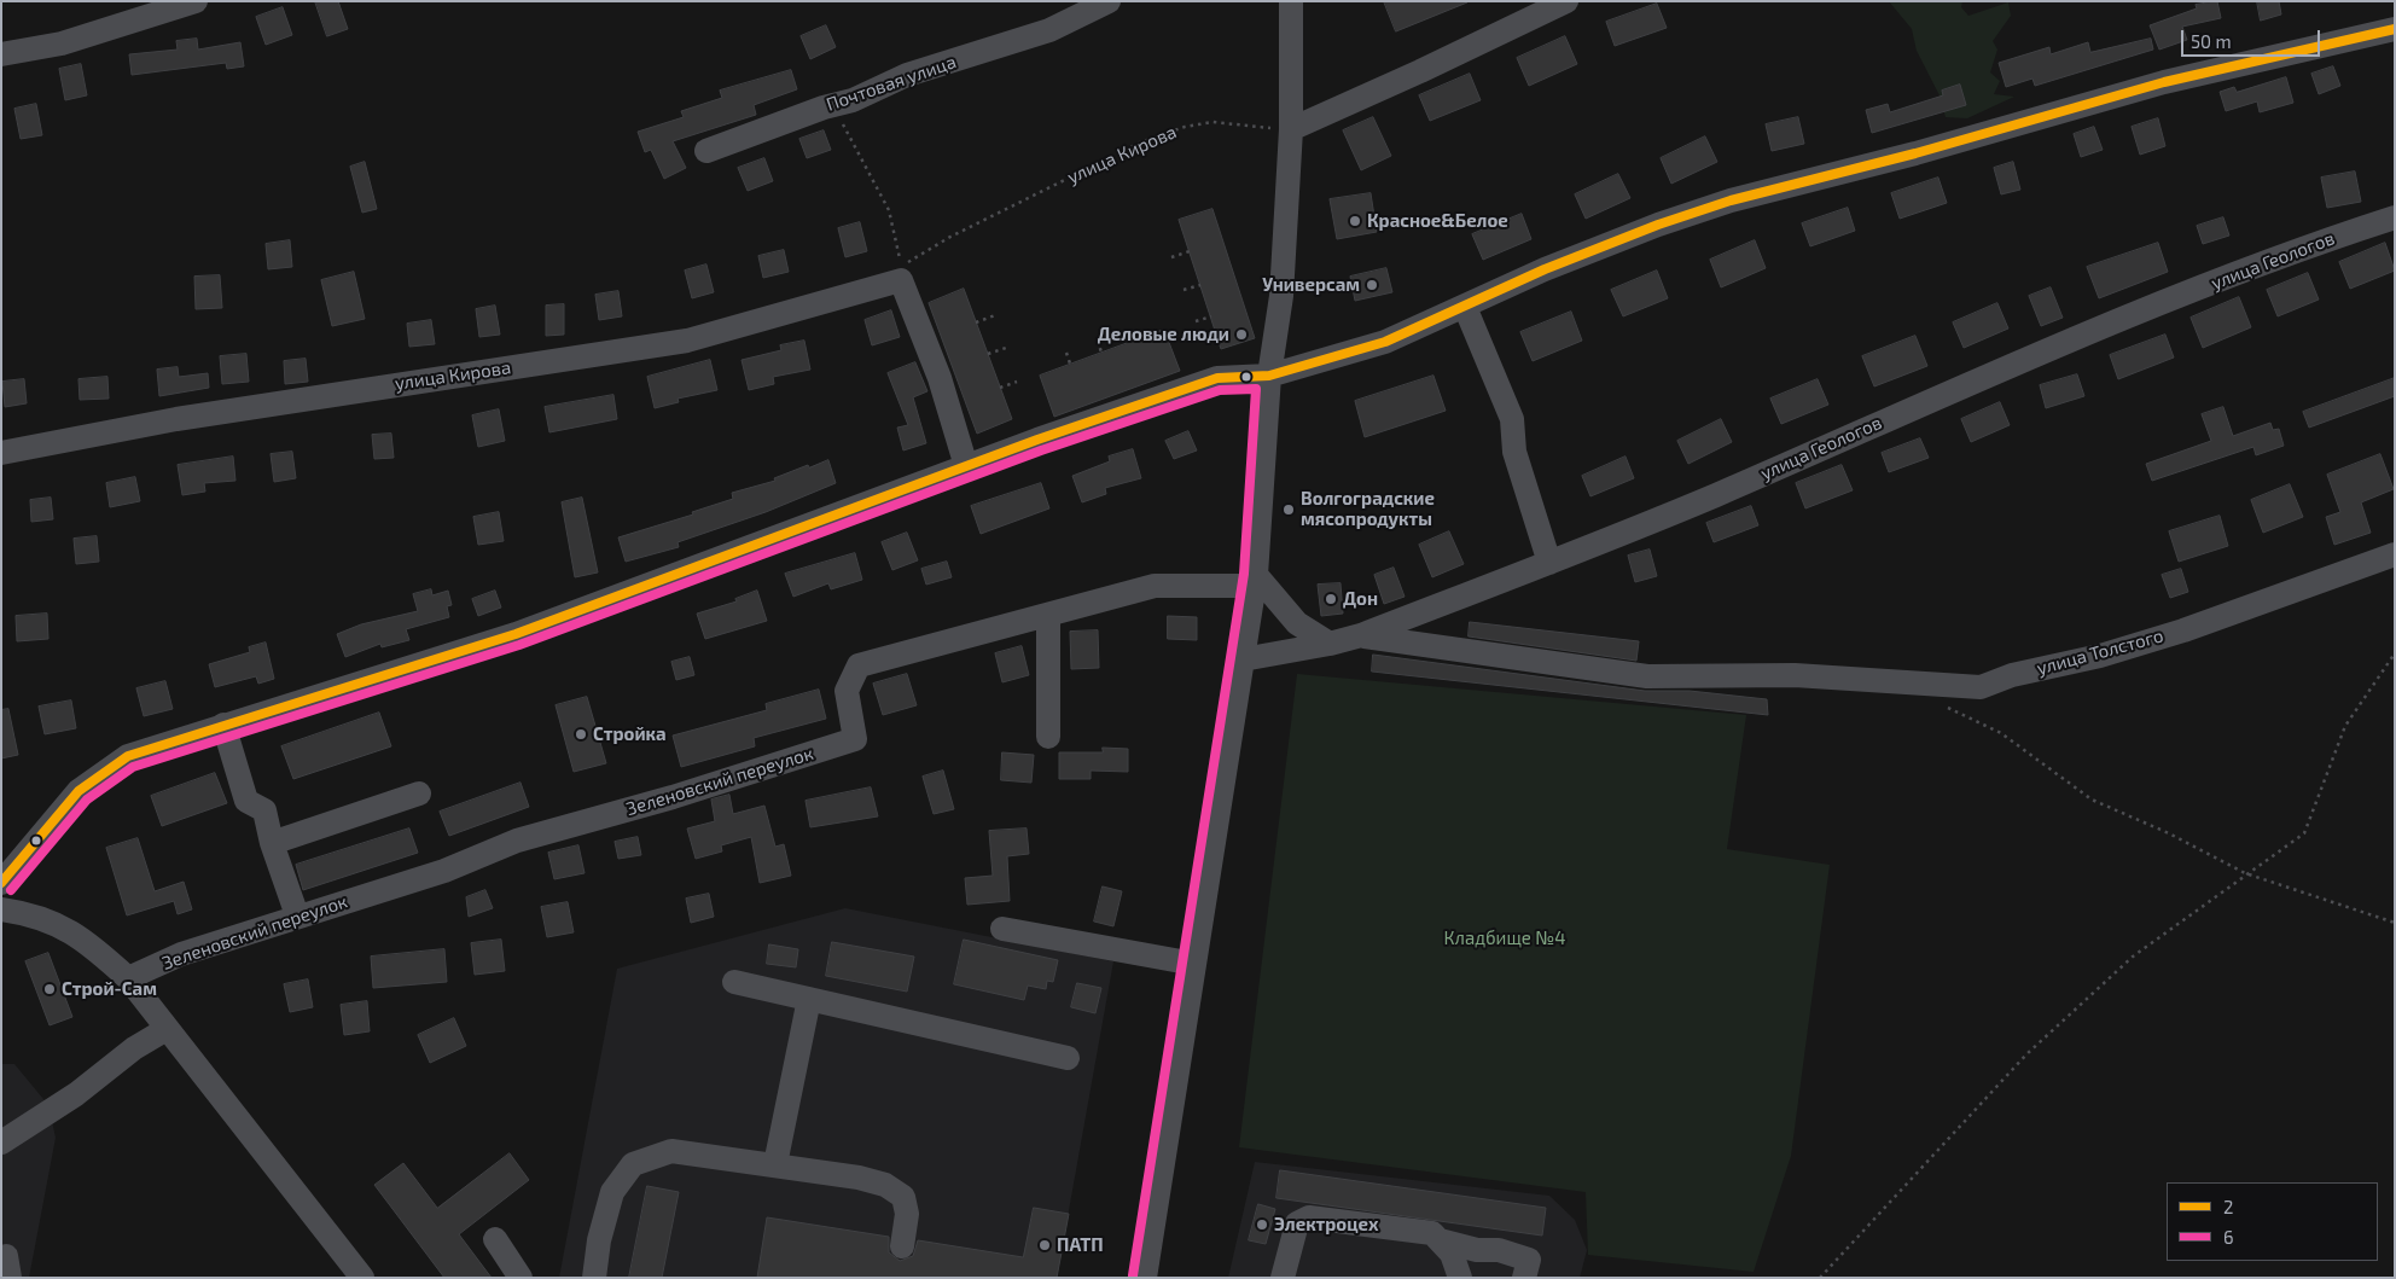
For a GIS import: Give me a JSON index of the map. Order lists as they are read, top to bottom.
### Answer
{
  "streets": {
    "street": [
      "Почтовая улица",
      "улица Кирова",
      "улица Геологов",
      "улица Толстого",
      "Зеленовский переулок"
    ]
  },
  "crossings": [
    ["Почтовая улица", "улица Кирова"],
    ["улица Геологов", "улица Толстого"]
  ],
  "parks": ["Кладбище №4"],
  "places": [
    "Красное&Белое",
    "Универсам",
    "Деловые люди",
    "Волгоградские мясопродукты",
    "Дон",
    "Стройка",
    "Строй-Сам",
    "Электроцех",
    "ПАТП"
  ],
  "lines": ["transit line 2", "transit line 6"],
  "legend": ["2", "6"],
  "scale_bar": "50 m"
}
